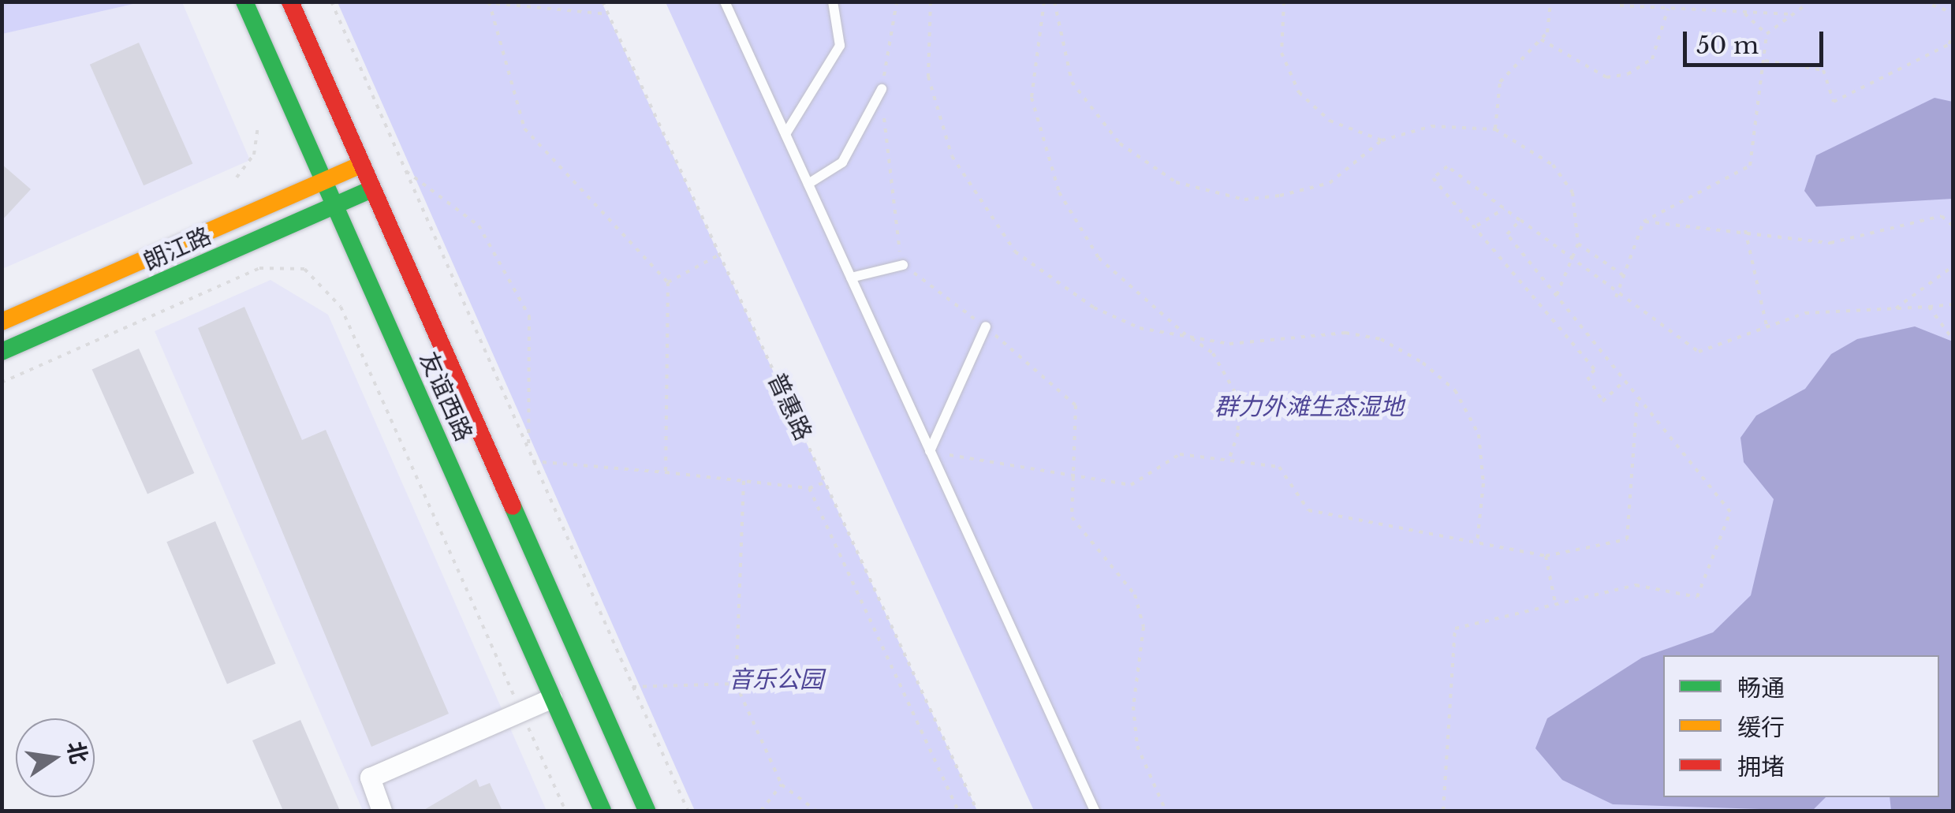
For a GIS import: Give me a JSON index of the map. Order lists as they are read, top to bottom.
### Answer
{
  "streets": {
    "main road": ["朗江路", "友谊西路"],
    "path": ["普惠路"]
  },
  "crossings": [
    ["朗江路", "友谊西路"]
  ],
  "parks": ["群力外滩生态湿地", "音乐公园"],
  "legend": ["畅通", "缓行", "拥堵"],
  "scale_bar": "50 m",
  "north": "right"
}
